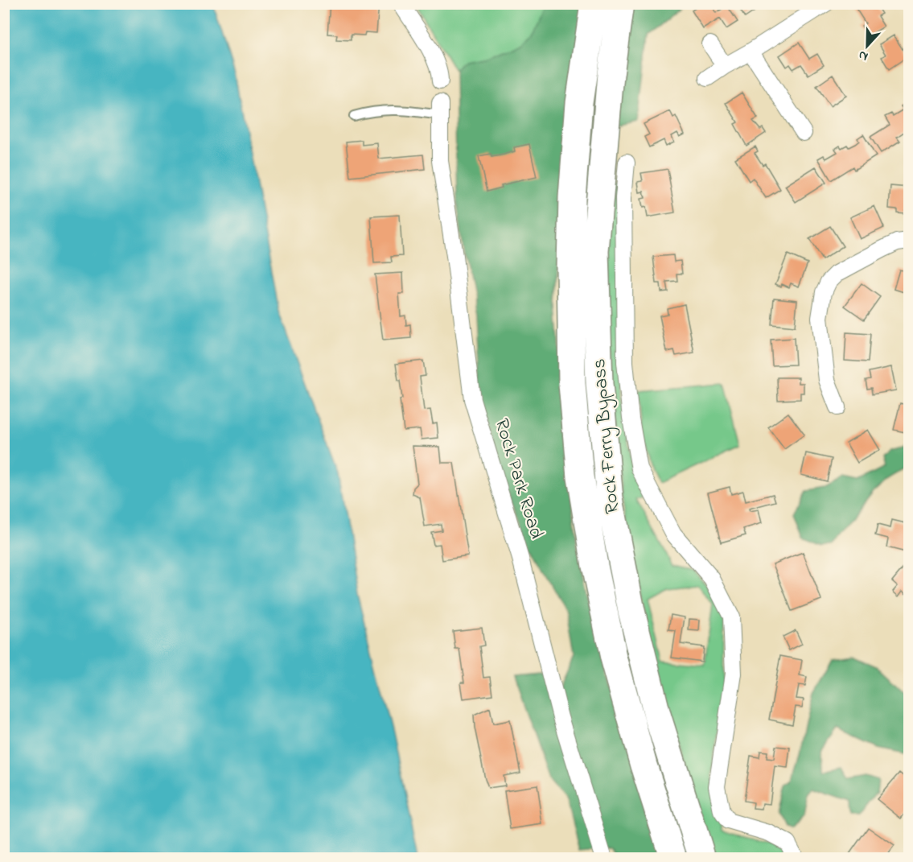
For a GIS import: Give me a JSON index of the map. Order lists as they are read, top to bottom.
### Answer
{
  "streets": {
    "highway": ["Rock Ferry Bypass"],
    "street": ["Rock Park Road"]
  },
  "north": "bottom"
}
